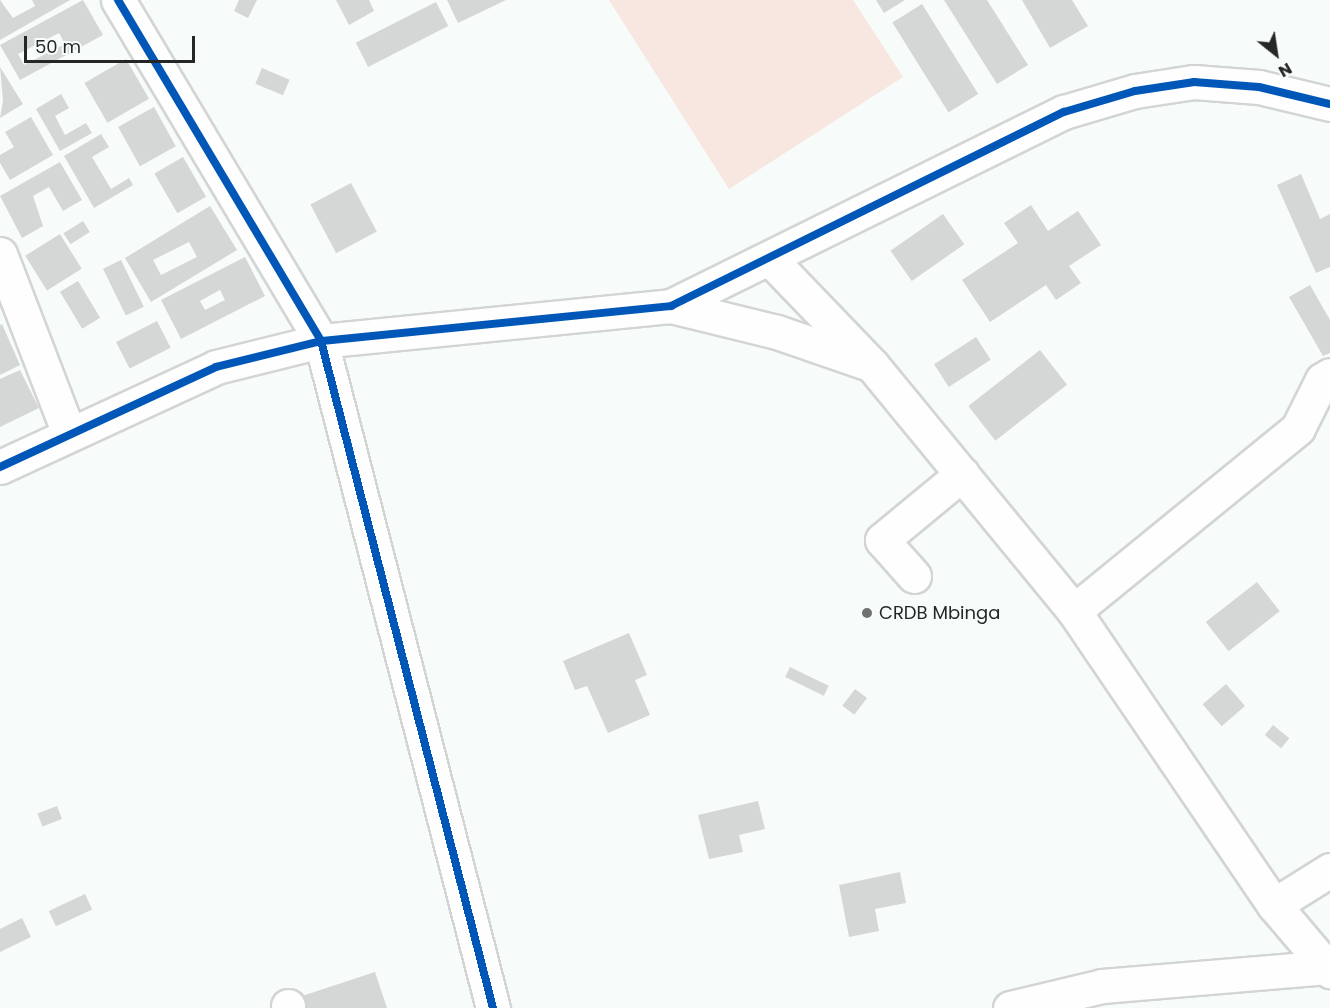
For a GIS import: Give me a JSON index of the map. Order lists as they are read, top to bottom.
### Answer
{
  "places": ["CRDB Mbinga"],
  "scale_bar": "50 m",
  "north": "bottom right"
}
